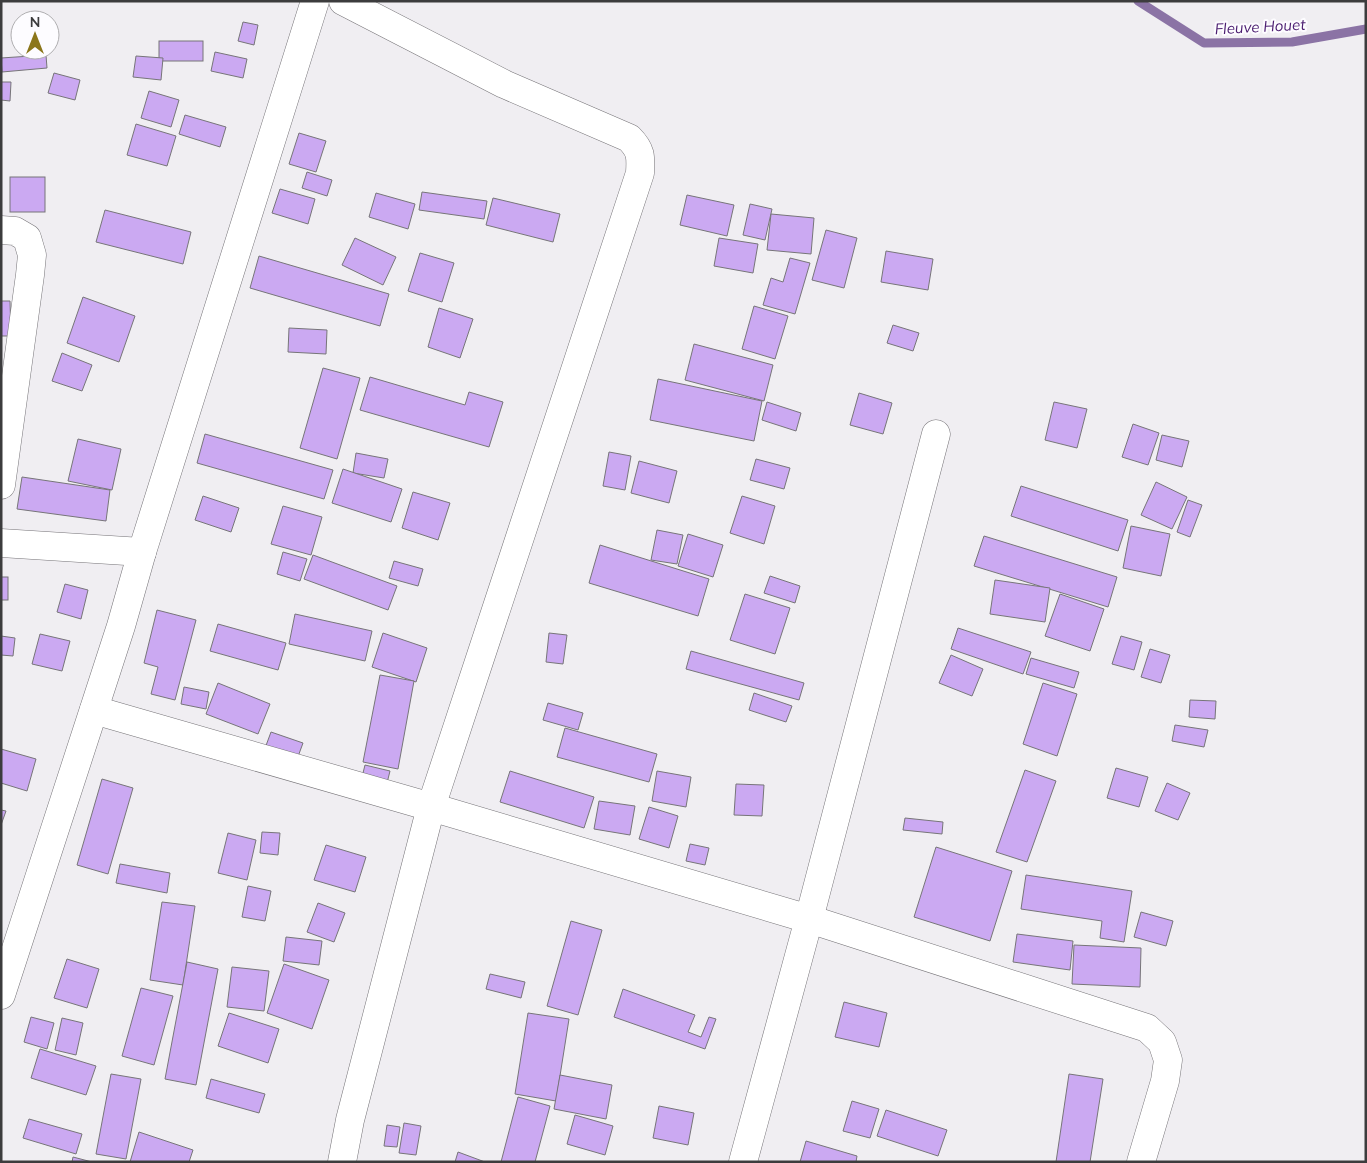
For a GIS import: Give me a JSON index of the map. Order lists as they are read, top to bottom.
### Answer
{
  "water": ["Fleuve Houet"],
  "north": "top"
}
